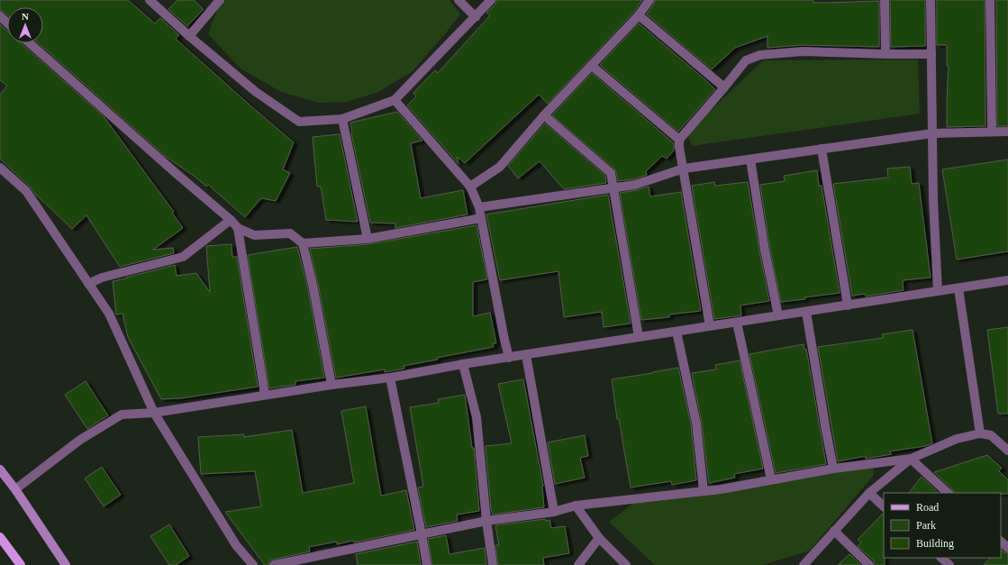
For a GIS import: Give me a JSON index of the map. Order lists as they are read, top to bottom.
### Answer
{
  "legend": ["Road", "Park", "Building"],
  "north": "top"
}
